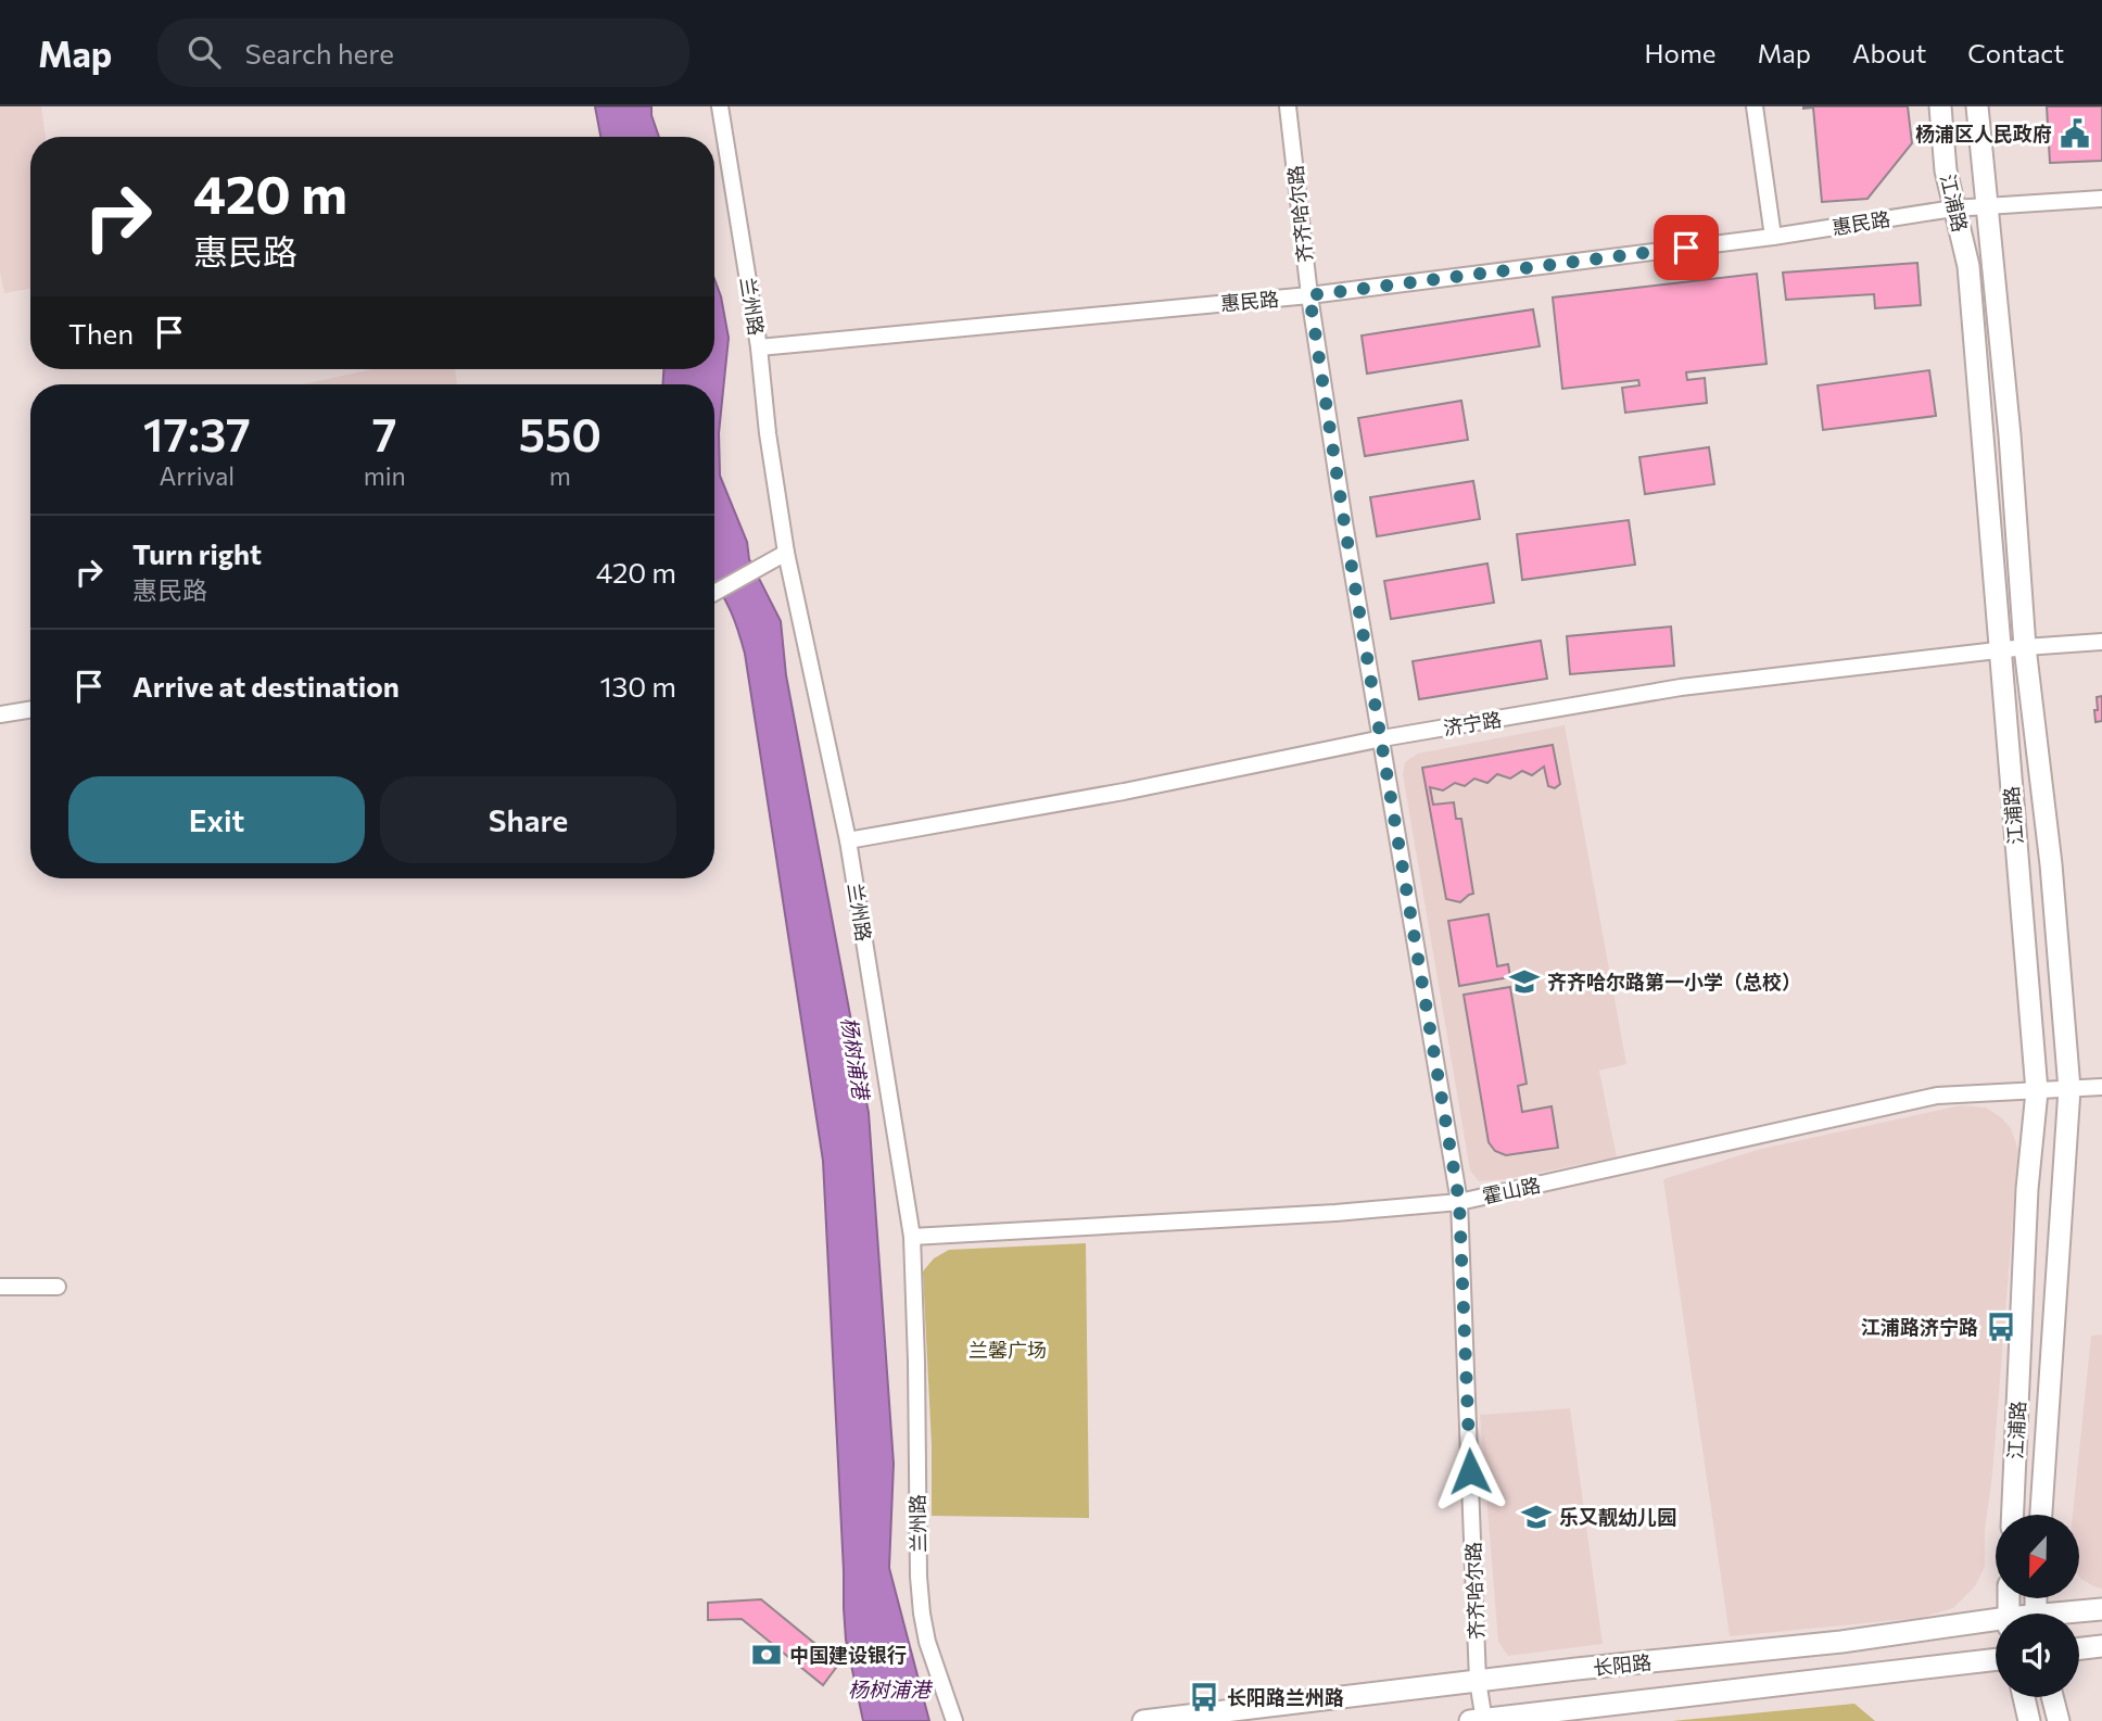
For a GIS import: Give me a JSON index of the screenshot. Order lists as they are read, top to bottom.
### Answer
{
  "streets": {
    "main road": ["江浦路", "长阳路"],
    "street": [
      "齐齐哈尔路",
      "惠民路",
      "兰州路",
      "济宁路",
      "霍山路"
    ]
  },
  "crossings": [
    ["江浦路", "惠民路"],
    ["江浦路", "济宁路"],
    ["江浦路", "霍山路"],
    ["齐齐哈尔路", "惠民路"],
    ["齐齐哈尔路", "济宁路"],
    ["齐齐哈尔路", "霍山路"],
    ["齐齐哈尔路", "长阳路"],
    ["惠民路", "兰州路"],
    ["兰州路", "济宁路"],
    ["兰州路", "霍山路"]
  ],
  "water": ["杨树浦港"],
  "parks": ["兰馨广场"],
  "places": {
    "public building": ["杨浦区人民政府"],
    "school or university": ["齐齐哈尔路第一小学（总校）", "乐又靓幼儿园"],
    "bus stop": ["江浦路济宁路", "长阳路兰州路"],
    "bank": ["中国建设银行"]
  },
  "north": "bottom",
  "page": {
    "header": "Map",
    "search": "Search here",
    "nav": [
      "Home",
      "Map",
      "About",
      "Contact"
    ],
    "turn": ["420 m", "惠民路"],
    "then": "Then",
    "eta": [
      "17:37",
      "Arrival",
      "7",
      "min",
      "550",
      "m"
    ],
    "list": [
      {
        "name": "Turn right",
        "note": "惠民路",
        "value": "420 m"
      },
      {
        "name": "Arrive at destination",
        "value": "130 m"
      }
    ],
    "buttons": ["Exit", "Share"]
  }
}
